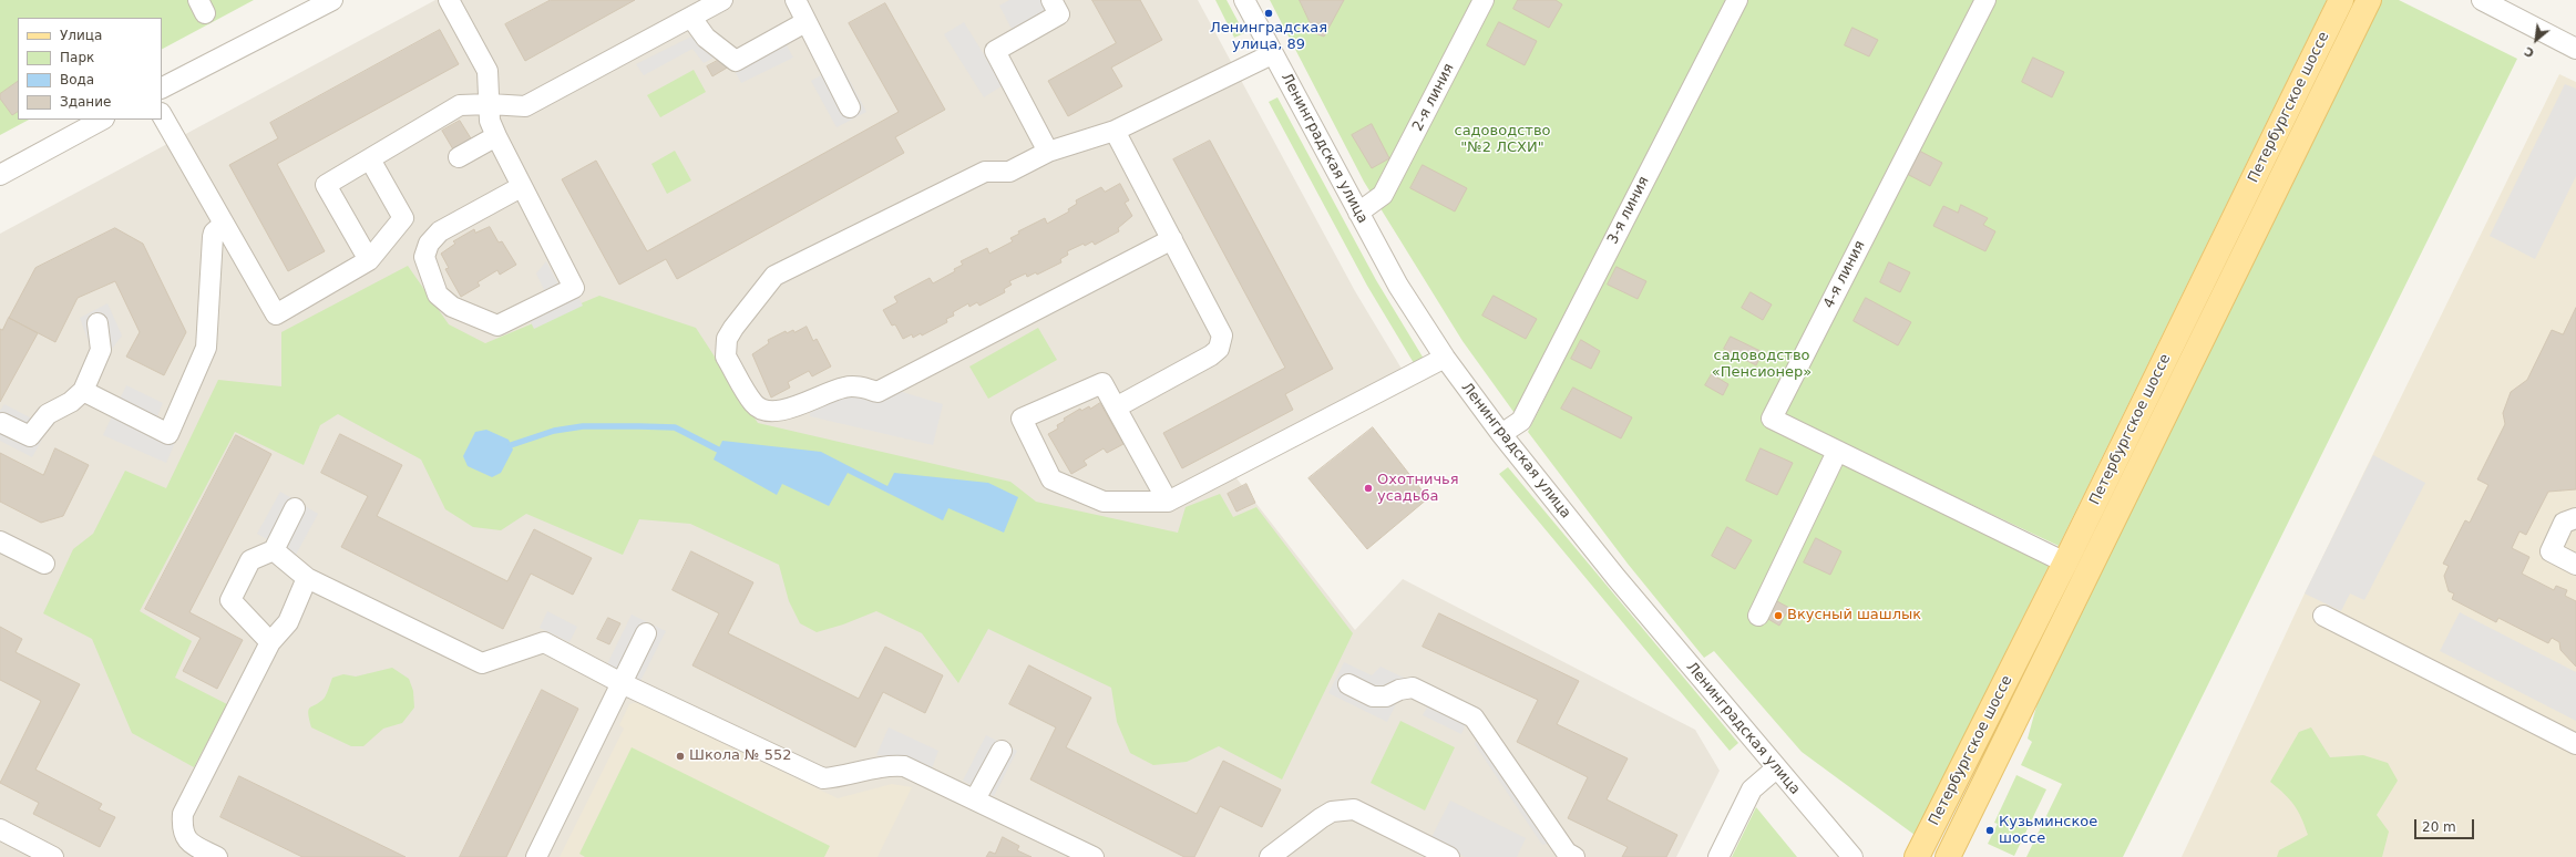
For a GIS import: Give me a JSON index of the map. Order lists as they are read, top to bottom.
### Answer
{
  "streets": {
    "main road": ["Петербургское шоссе"],
    "street": [
      "2-я линия",
      "Ленинградская улица",
      "3-я линия",
      "4-я линия"
    ]
  },
  "crossings": [
    ["2-я линия", "Ленинградская улица"],
    ["Петербургское шоссе", "4-я линия"],
    ["Ленинградская улица", "3-я линия"]
  ],
  "parks": ["садоводство \"№2 ЛСХИ\"", "садоводство «Пенсионер»"],
  "places": [
    "Ленинградская улица, 89",
    "Охотничья усадьба",
    "Вкусный шашлык",
    "Школа № 552",
    "Кузьминское шоссе"
  ],
  "legend": [
    "Улица",
    "Парк",
    "Вода",
    "Здание"
  ],
  "scale_bar": "20 m",
  "north": "bottom left"
}
